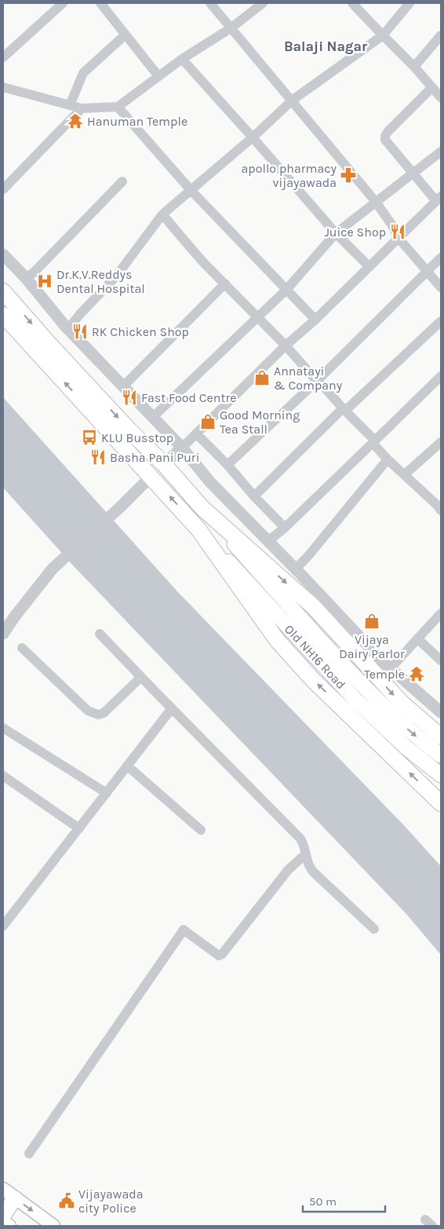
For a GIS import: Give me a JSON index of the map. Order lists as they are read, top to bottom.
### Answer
{
  "streets": {
    "main road": ["Old NH16 Road"]
  },
  "districts": ["Balaji Nagar"],
  "places": {
    "temple": ["Hanuman Temple", "Temple"],
    "pharmacy": ["apollo pharmacy vijayawada"],
    "restaurant": [
      "Juice Shop",
      "RK Chicken Shop",
      "Fast Food Centre",
      "Basha Pani Puri"
    ],
    "hospital": ["Dr.K.V.Reddys Dental Hospital"],
    "shop": ["Annatayi & Company", "Good Morning Tea Stall", "Vijaya Dairy Parlor"],
    "bus stop": ["KLU Busstop"],
    "public building": ["Vijayawada city Police"]
  },
  "scale_bar": "50 m"
}
